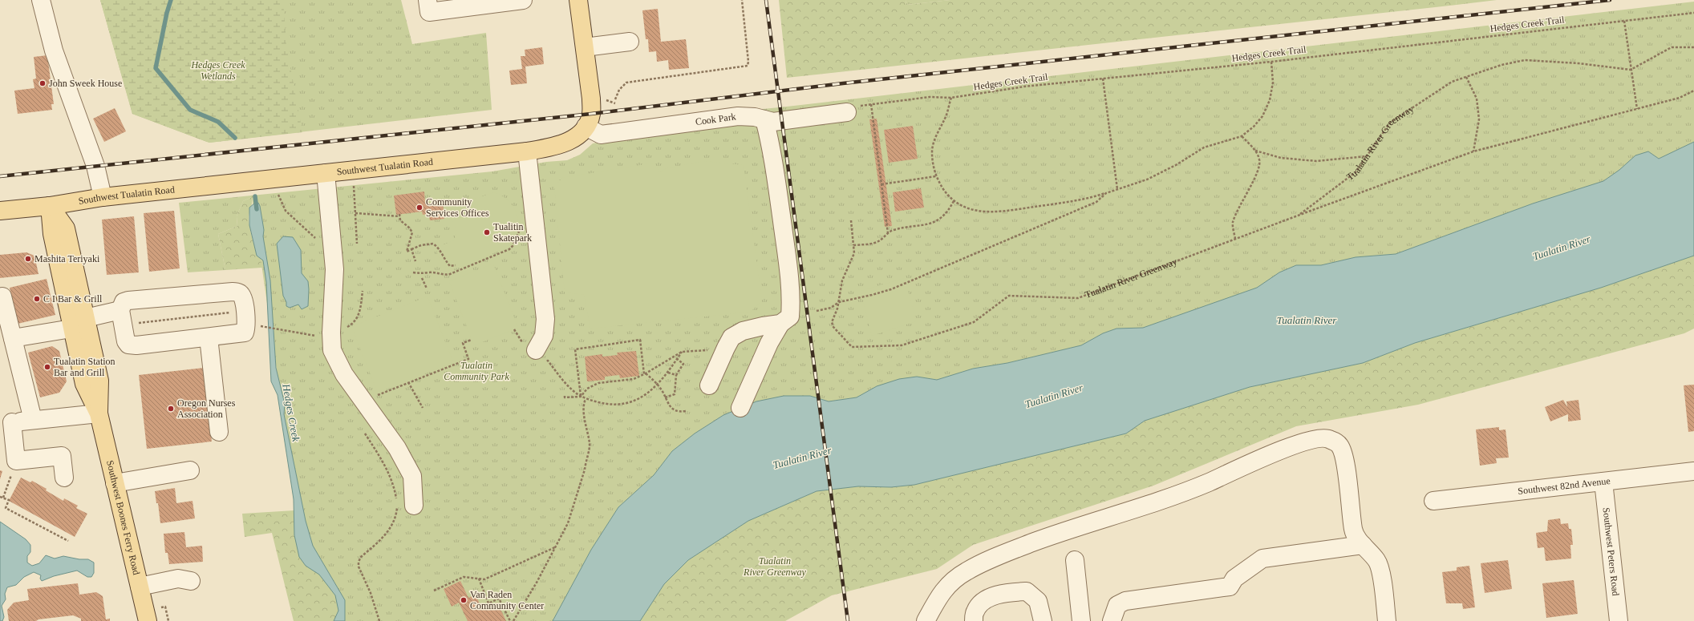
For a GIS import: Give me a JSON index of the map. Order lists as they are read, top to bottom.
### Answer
{
  "streets": {
    "main road": ["Southwest Tualatin Road", "Southwest Boones Ferry Road"],
    "street": ["Cook Park", "Southwest 82nd Avenue", "Southwest Peters Road"],
    "path": ["Hedges Creek Trail", "Tualatin River Greenway"]
  },
  "crossings": [
    ["Hedges Creek Trail", "Cook Park"],
    ["Cook Park", "Southwest Tualatin Road"],
    ["Southwest Tualatin Road", "Southwest Boones Ferry Road"],
    ["Southwest 82nd Avenue", "Southwest Peters Road"]
  ],
  "water": ["Tualatin River", "Hedges Creek"],
  "parks": ["Hedges Creek Wetlands", "Tualatin Community Park", "Tualatin River Greenway"],
  "places": [
    "John Sweek House",
    "Community Services Offices",
    "Tualitin Skatepark",
    "Mashita Teriyaki",
    "C I Bar & Grill",
    "Tualatin Station Bar and Grill",
    "Oregon Nurses Association",
    "Van Raden Community Center"
  ]
}
